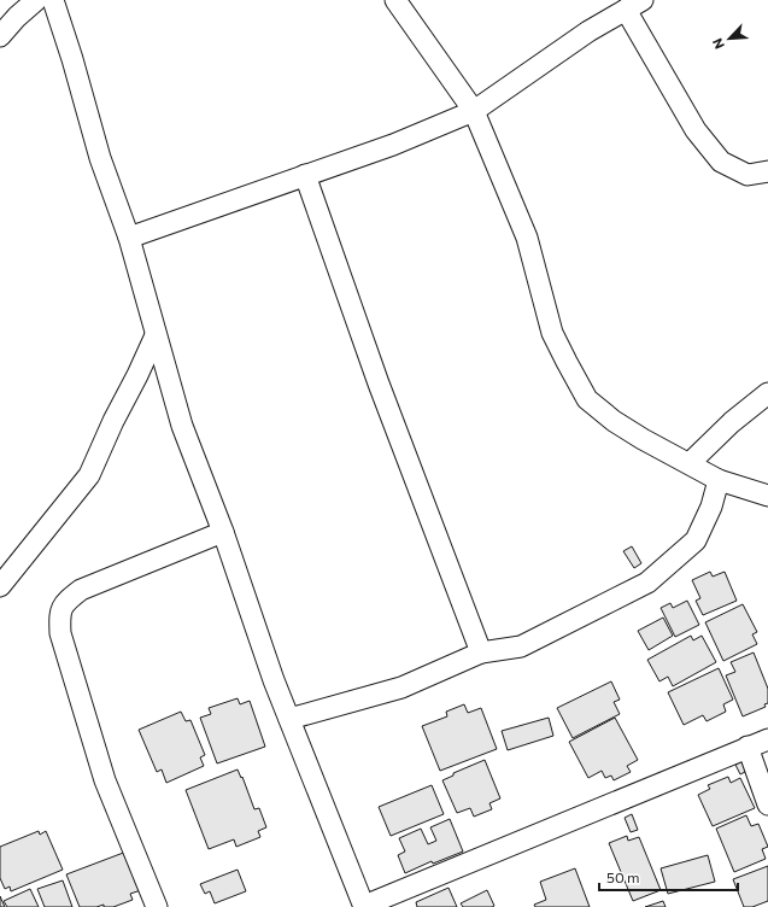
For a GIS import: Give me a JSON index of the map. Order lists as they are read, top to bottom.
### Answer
{
  "scale_bar": "50 m",
  "north": "bottom left"
}
